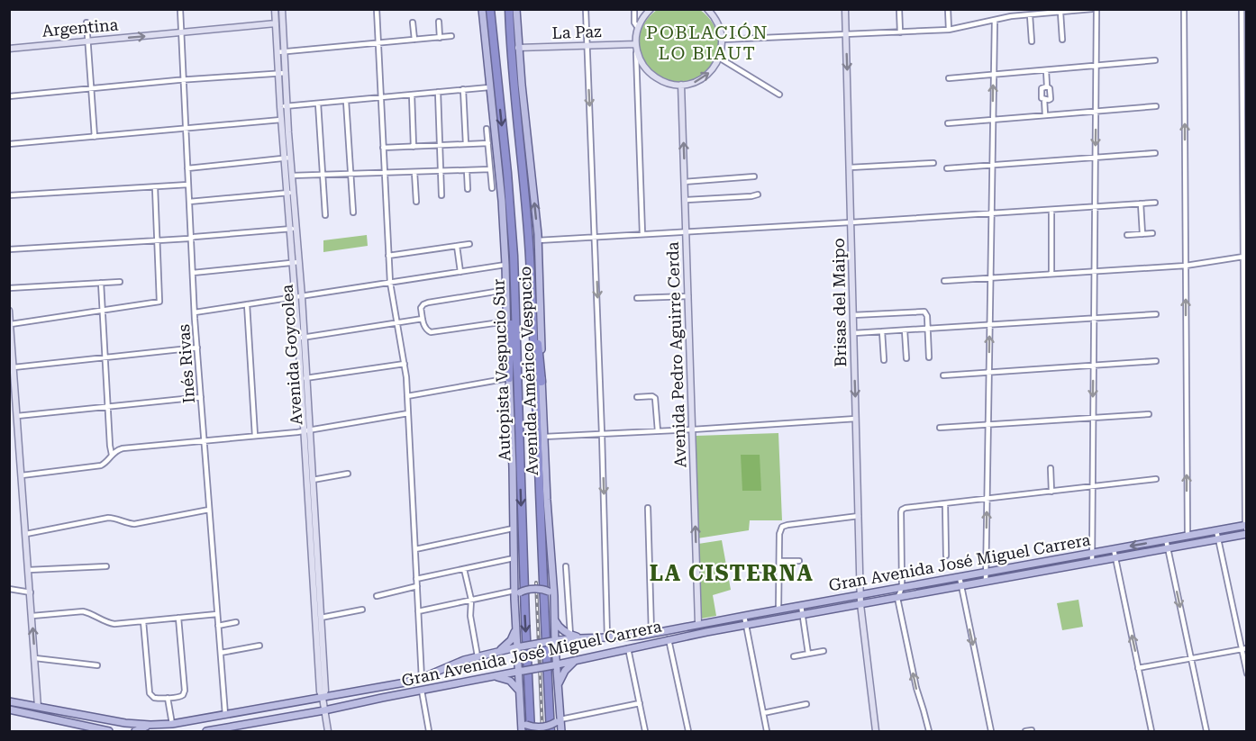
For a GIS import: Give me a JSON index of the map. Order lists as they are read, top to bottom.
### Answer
{
  "streets": {
    "highway": ["Autopista Vespucio Sur"],
    "main road": ["Avenida Américo Vespucio", "Gran Avenida José Miguel Carrera"],
    "street": [
      "Argentina",
      "La Paz",
      "Brisas del Maipo",
      "Avenida Goycolea",
      "Avenida Pedro Aguirre Cerda",
      "Inés Rivas"
    ]
  },
  "crossings": [
    ["Argentina", "Avenida Goycolea"],
    ["Argentina", "Inés Rivas"],
    ["La Paz", "Avenida Américo Vespucio"],
    ["Brisas del Maipo", "Gran Avenida José Miguel Carrera"],
    ["Avenida Goycolea", "Gran Avenida José Miguel Carrera"],
    ["Avenida Pedro Aguirre Cerda", "Gran Avenida José Miguel Carrera"],
    ["Inés Rivas", "Gran Avenida José Miguel Carrera"],
    ["Avenida Américo Vespucio", "Gran Avenida José Miguel Carrera"]
  ],
  "districts": ["POBLACIÓN LO BIAUT", "LA CISTERNA"]
}
